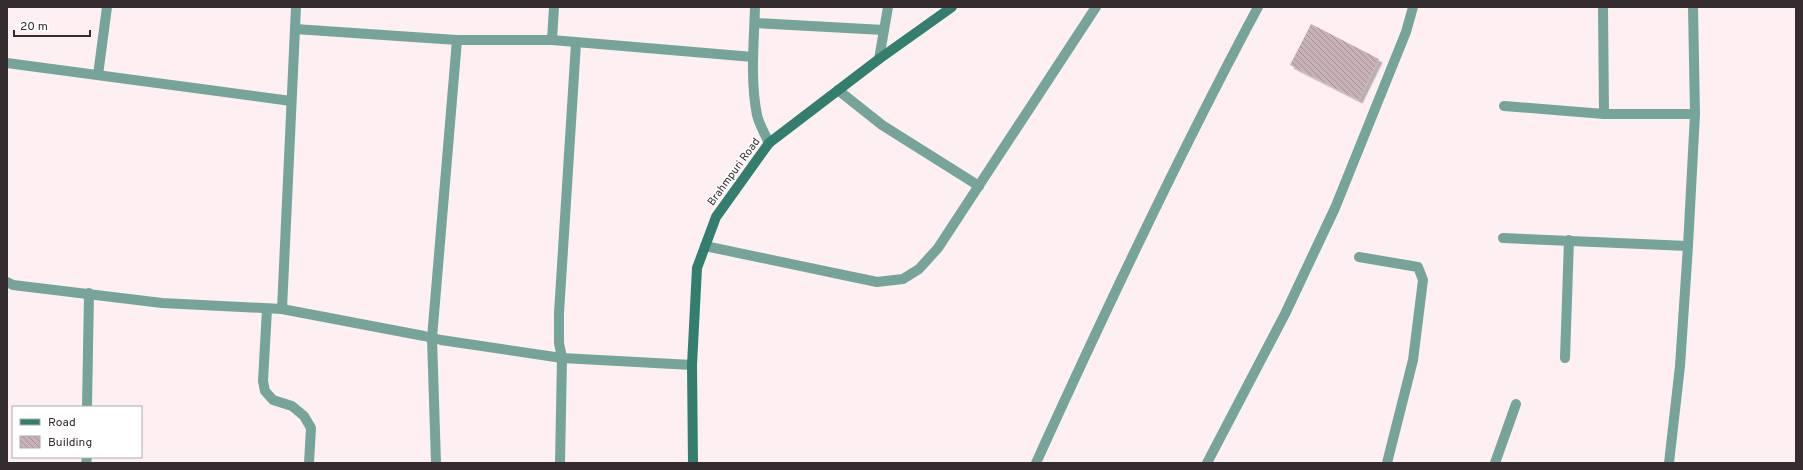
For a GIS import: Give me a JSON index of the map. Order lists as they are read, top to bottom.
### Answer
{
  "streets": {
    "street": ["Brahmpuri Road"]
  },
  "legend": ["Road", "Building"],
  "scale_bar": "20 m"
}
